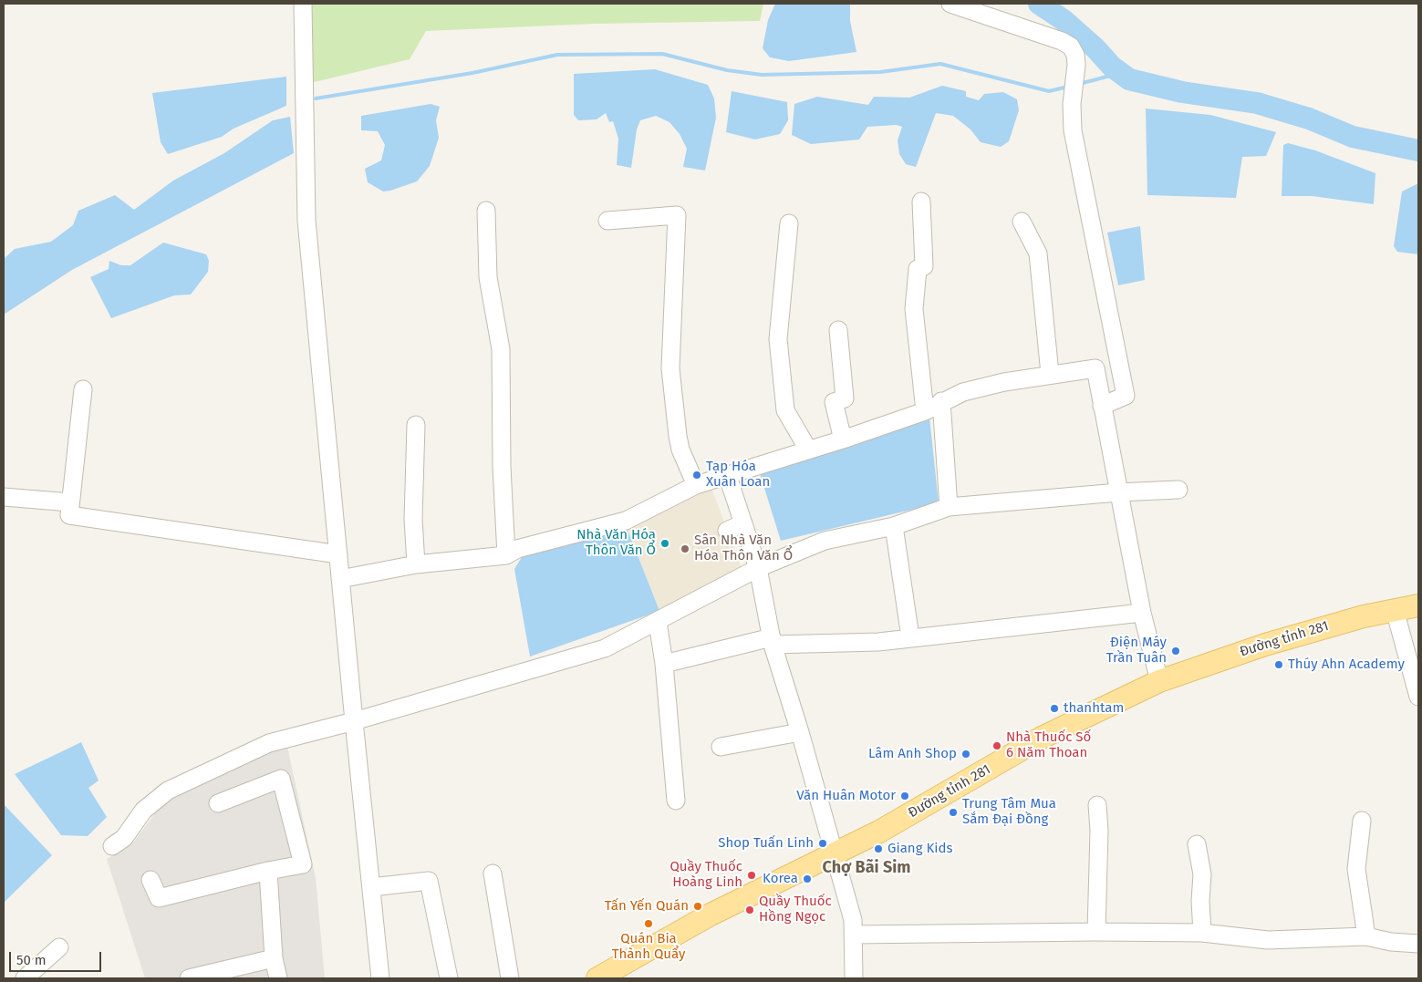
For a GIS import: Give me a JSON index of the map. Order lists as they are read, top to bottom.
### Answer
{
  "streets": {
    "main road": ["Đường tỉnh 281"]
  },
  "districts": ["Chợ Bãi Sim"],
  "places": [
    "Tạp Hóa Xuân Loan",
    "Nhà Văn Hóa Thôn Văn Ổ",
    "Sân Nhà Văn Hóa Thôn Văn Ổ",
    "Điện Máy Trần Tuân",
    "Thúy Ahn Academy",
    "thanhtam",
    "Nhà Thuốc Số 6 Năm Thoan",
    "Lâm Anh Shop",
    "Văn Huân Motor",
    "Trung Tâm Mua Sắm Đại Đồng",
    "Shop Tuấn Linh",
    "Giang Kids",
    "Quầy Thuốc Hoàng Linh",
    "Korea",
    "Tấn Yến Quán",
    "Quầy Thuốc Hồng Ngọc",
    "Quán Bia Thành Quẩy"
  ],
  "scale_bar": "50 m"
}
